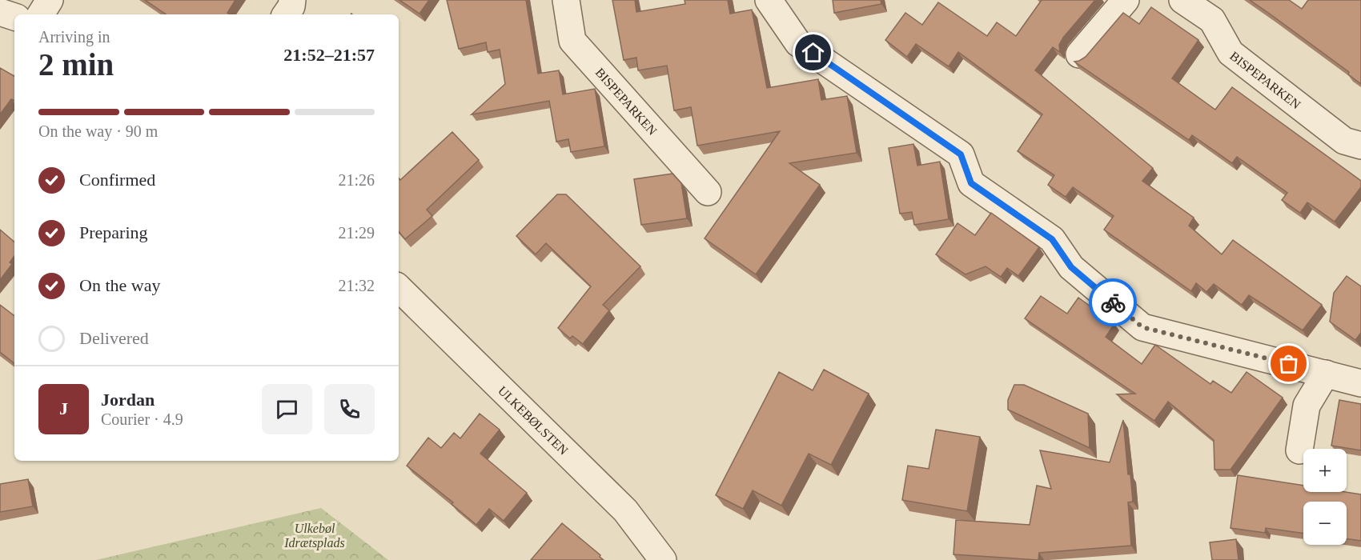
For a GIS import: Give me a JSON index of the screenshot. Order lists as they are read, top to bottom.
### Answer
{
  "streets": {
    "street": ["BISPEPARKEN", "ULKEBØLSTEN"]
  },
  "parks": ["Ulkebøl Idrætsplads"],
  "page": {
    "heading": ["2 min", "Arriving in", "21:52–21:57"],
    "panel": ["Jordan", "Courier · 4.9"],
    "bar": "On the way · 90 m",
    "list": [
      ["Confirmed", "21:26"],
      ["Preparing", "21:29"],
      ["On the way", "21:32"],
      "Delivered"
    ],
    "round": "J",
    "map_buttons": ["+", "−"]
  }
}
